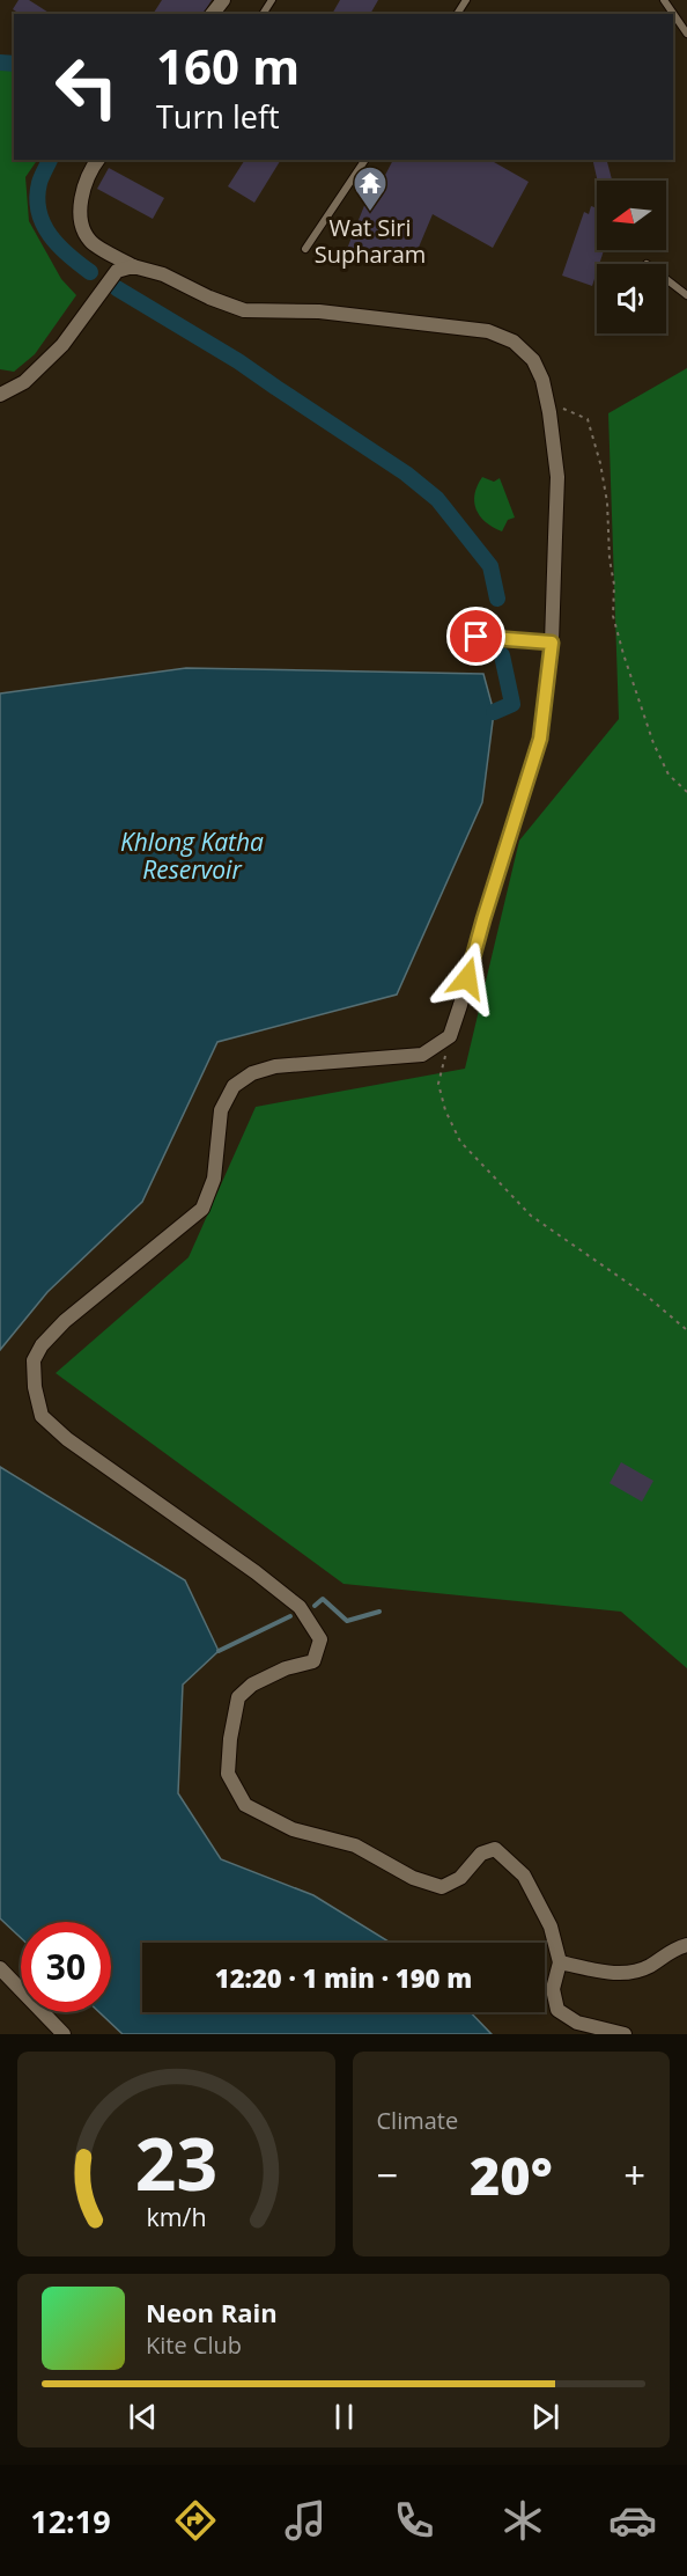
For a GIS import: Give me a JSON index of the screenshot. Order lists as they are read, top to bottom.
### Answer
{
  "water": ["Khlong Katha Reservoir"],
  "places": {
    "temple": ["Wat Siri Supharam"]
  },
  "north": "left",
  "page": {
    "turn": ["160 m", "Turn left"],
    "limit": "30",
    "trip": "12:20 · 1 min · 190 m",
    "tile": "Climate",
    "heat": ["−", "20°", "+"],
    "song": ["Neon Rain", "Kite Club"],
    "tabs": "12:19",
    "gauge": ["23", "km/h"]
  }
}
